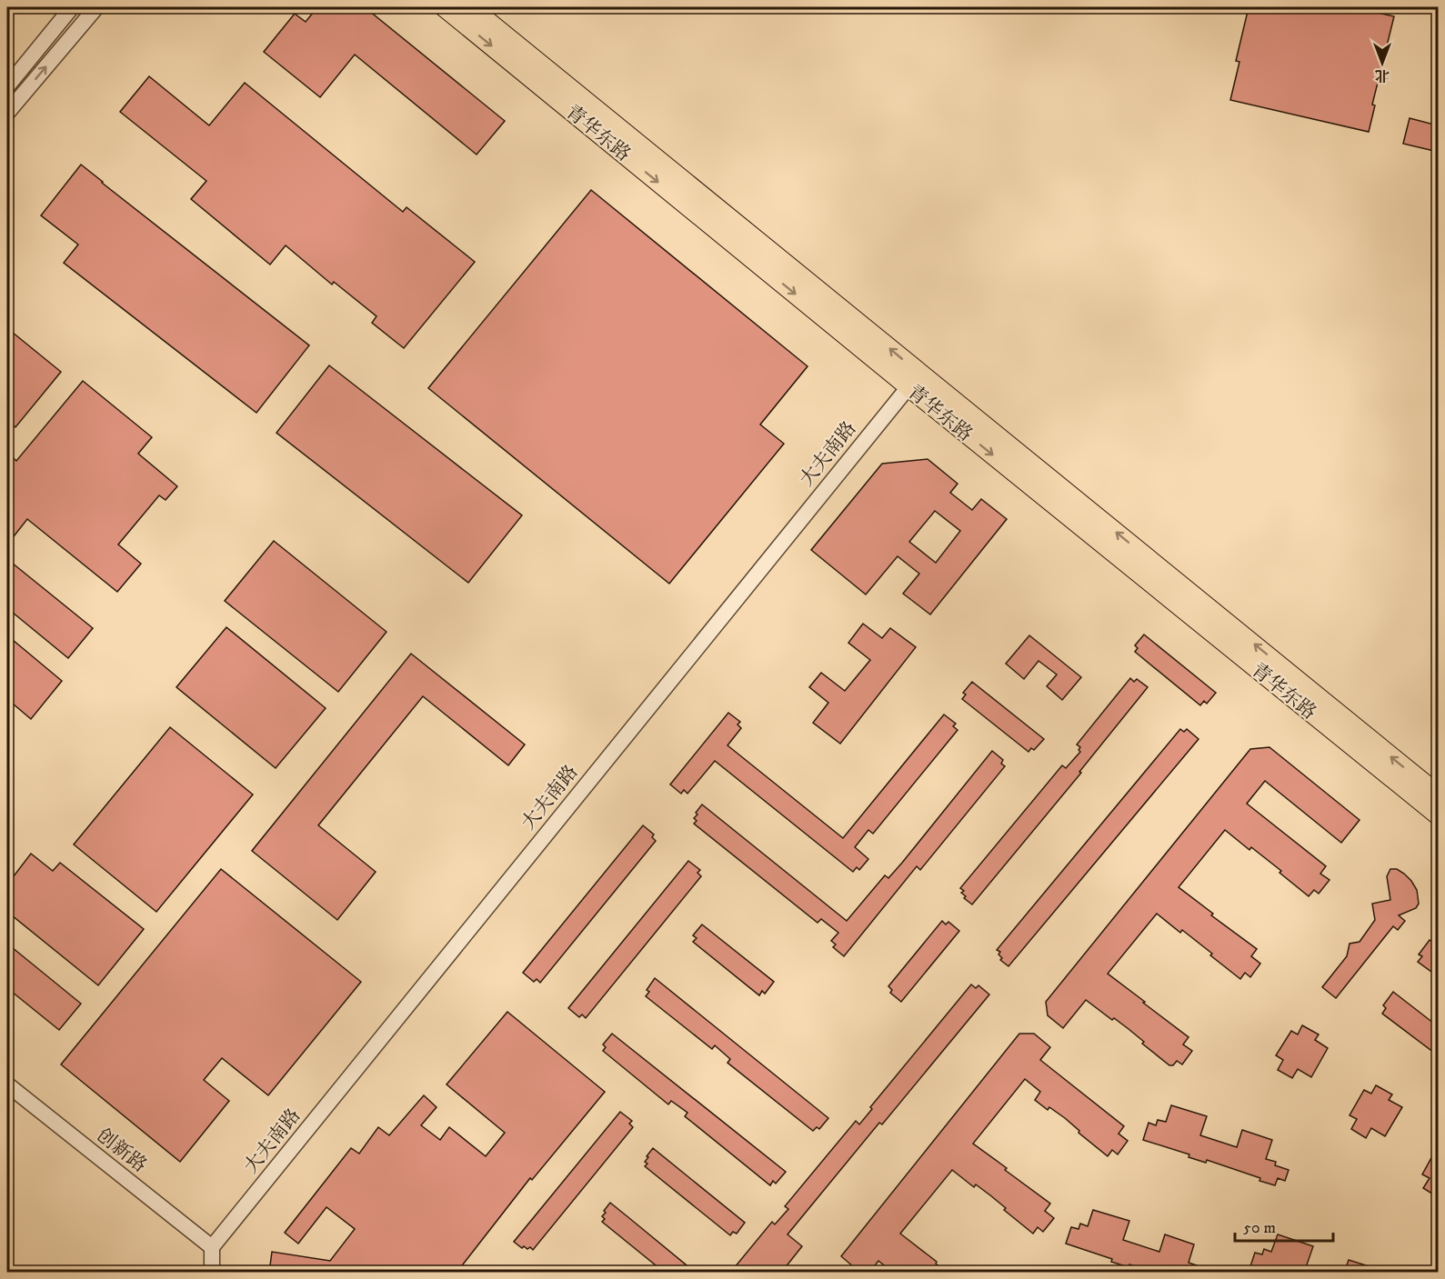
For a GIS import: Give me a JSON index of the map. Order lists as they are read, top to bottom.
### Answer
{
  "streets": {
    "main road": ["青华东路"],
    "street": ["大夫南路", "创新路"]
  },
  "crossings": [
    ["青华东路", "大夫南路"],
    ["大夫南路", "创新路"]
  ],
  "scale_bar": "50 m",
  "north": "bottom"
}
